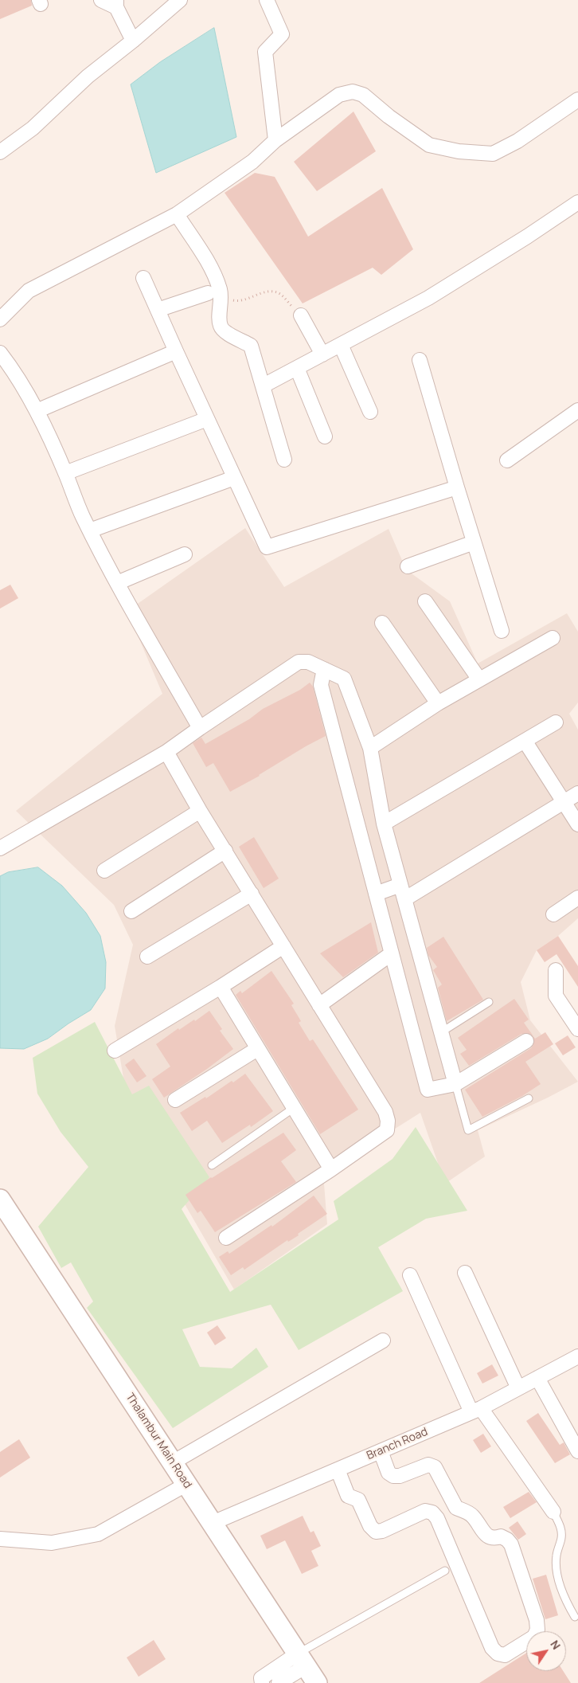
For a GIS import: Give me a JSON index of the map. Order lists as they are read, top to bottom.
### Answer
{
  "streets": {
    "street": ["Thalambur Main Road", "Branch Road"]
  },
  "crossings": [
    ["Thalambur Main Road", "Branch Road"]
  ],
  "north": "top right"
}
